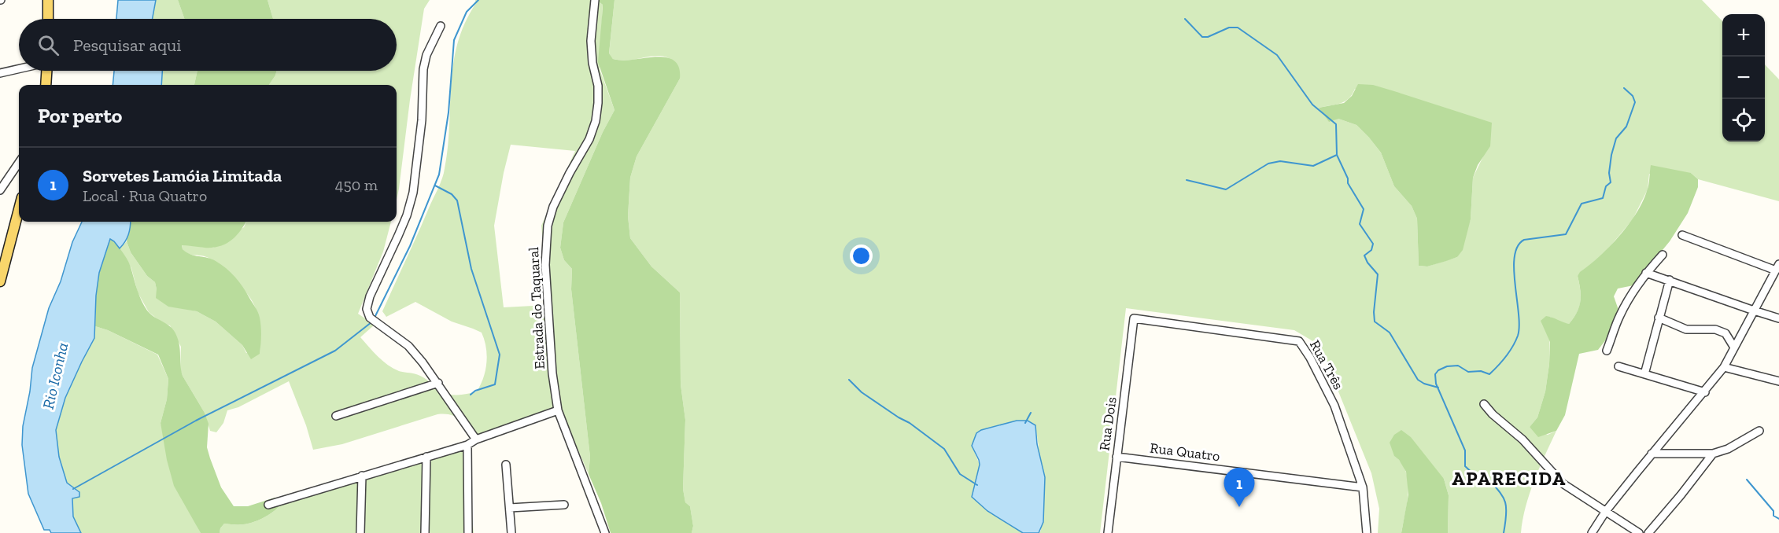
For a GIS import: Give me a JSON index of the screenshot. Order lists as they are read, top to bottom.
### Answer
{
  "streets": {
    "street": [
      "Estrada do Taquaral",
      "Rua Três",
      "Rua Dois",
      "Rua Quatro"
    ]
  },
  "crossings": [
    ["Rua Três", "Rua Dois"],
    ["Rua Três", "Rua Quatro"],
    ["Rua Dois", "Rua Quatro"]
  ],
  "districts": ["APARECIDA"],
  "water": ["Rio Iconha"],
  "page": {
    "map_buttons": ["+", "−"],
    "search": "Pesquisar aqui",
    "heading": "Por perto",
    "list": [
      {
        "mark": "1",
        "name": "Sorvetes Lamóia Limitada",
        "note": "Local · Rua Quatro",
        "value": "450 m"
      }
    ],
    "pins": "1"
  }
}
